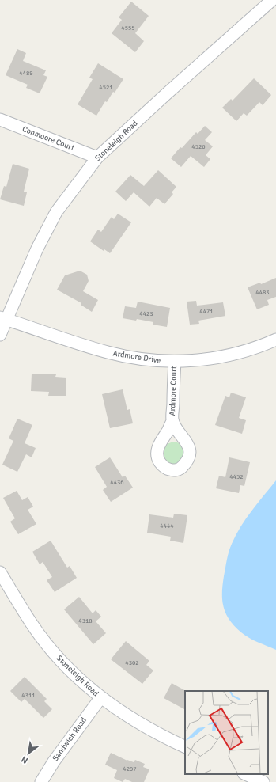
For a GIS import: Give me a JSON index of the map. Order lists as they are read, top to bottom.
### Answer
{
  "streets": {
    "street": [
      "Conmoore Court",
      "Stoneleigh Road",
      "Ardmore Drive",
      "Ardmore Court",
      "Sandwich Road"
    ]
  },
  "crossings": [
    ["Conmoore Court", "Stoneleigh Road"],
    ["Stoneleigh Road", "Ardmore Drive"],
    ["Stoneleigh Road", "Sandwich Road"],
    ["Ardmore Drive", "Ardmore Court"]
  ],
  "house_numbers": [
    "4555",
    "4489",
    "4521",
    "4526",
    "4483",
    "4471",
    "4423",
    "4452",
    "4436",
    "4444",
    "4318",
    "4302",
    "4311",
    "4297"
  ],
  "north": "bottom left"
}
